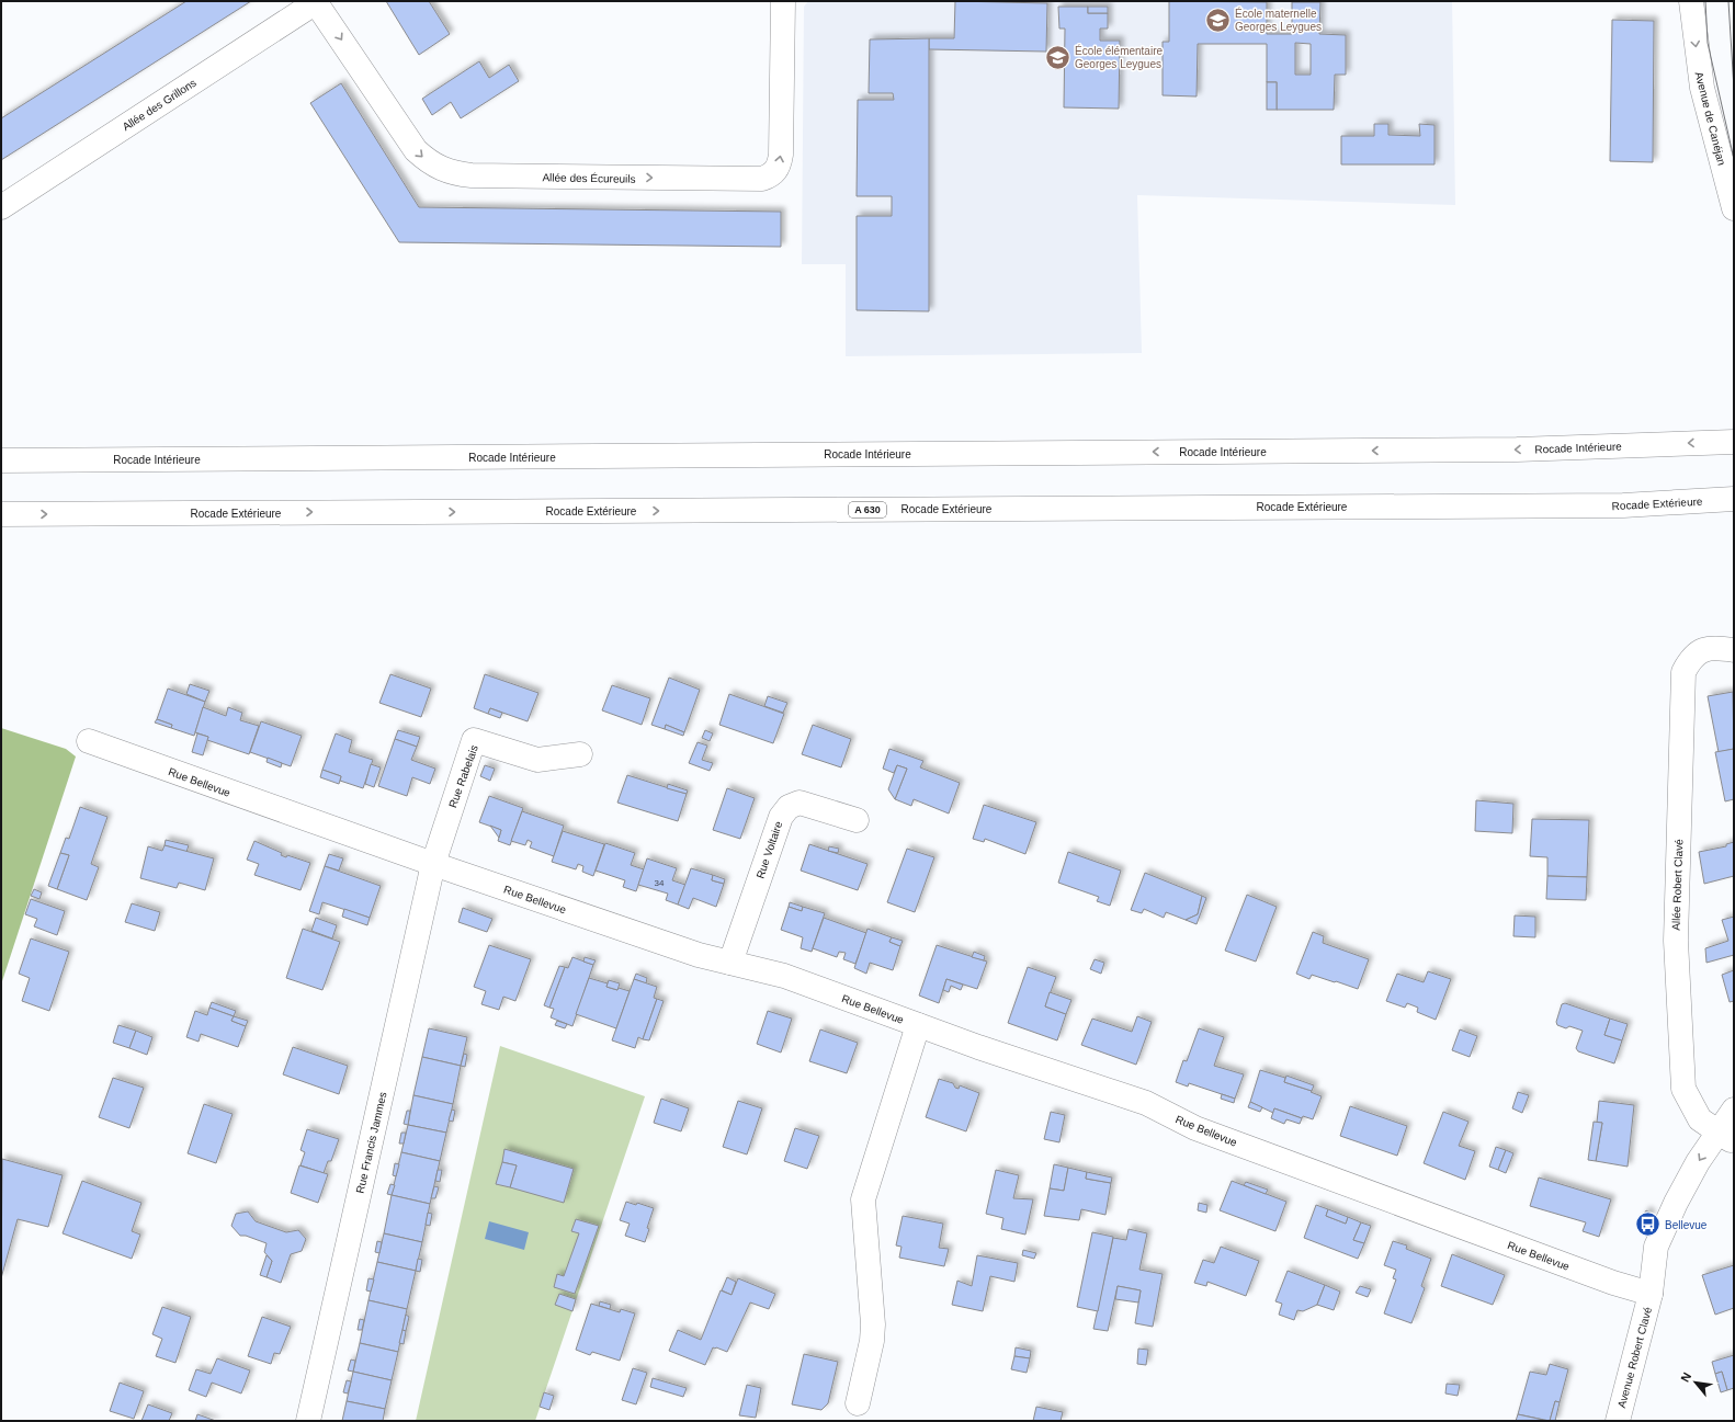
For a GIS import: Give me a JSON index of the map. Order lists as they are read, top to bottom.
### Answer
{
  "streets": {
    "main road": [
      "Allée des Grillons",
      "Avenue de Canéjan",
      "Allée des Écureuils",
      "Rocade Intérieure",
      "Rocade Extérieure",
      "A 630",
      "Rue Rabelais",
      "Rue Bellevue",
      "Rue Voltaire",
      "Allée Robert Clavé",
      "Rue Francis Jammes",
      "Avenue Robert Clavé"
    ]
  },
  "crossings": [
    ["Allée des Grillons", "Allée des Écureuils"],
    ["Rue Rabelais", "Rue Bellevue"],
    ["Rue Rabelais", "Rue Francis Jammes"],
    ["Rue Bellevue", "Rue Voltaire"],
    ["Rue Bellevue", "Rue Francis Jammes"],
    ["Rue Bellevue", "Avenue Robert Clavé"],
    ["Allée Robert Clavé", "Avenue Robert Clavé"]
  ],
  "one_way": ["Avenue de Canéjan", "Rocade Intérieure", "Rocade Extérieure"],
  "places": {
    "school or university": ["École maternelle Georges Leygues", "École élémentaire Georges Leygues"],
    "bus stop": ["Bellevue"]
  },
  "house_numbers": ["34"],
  "north": "top left"
}
